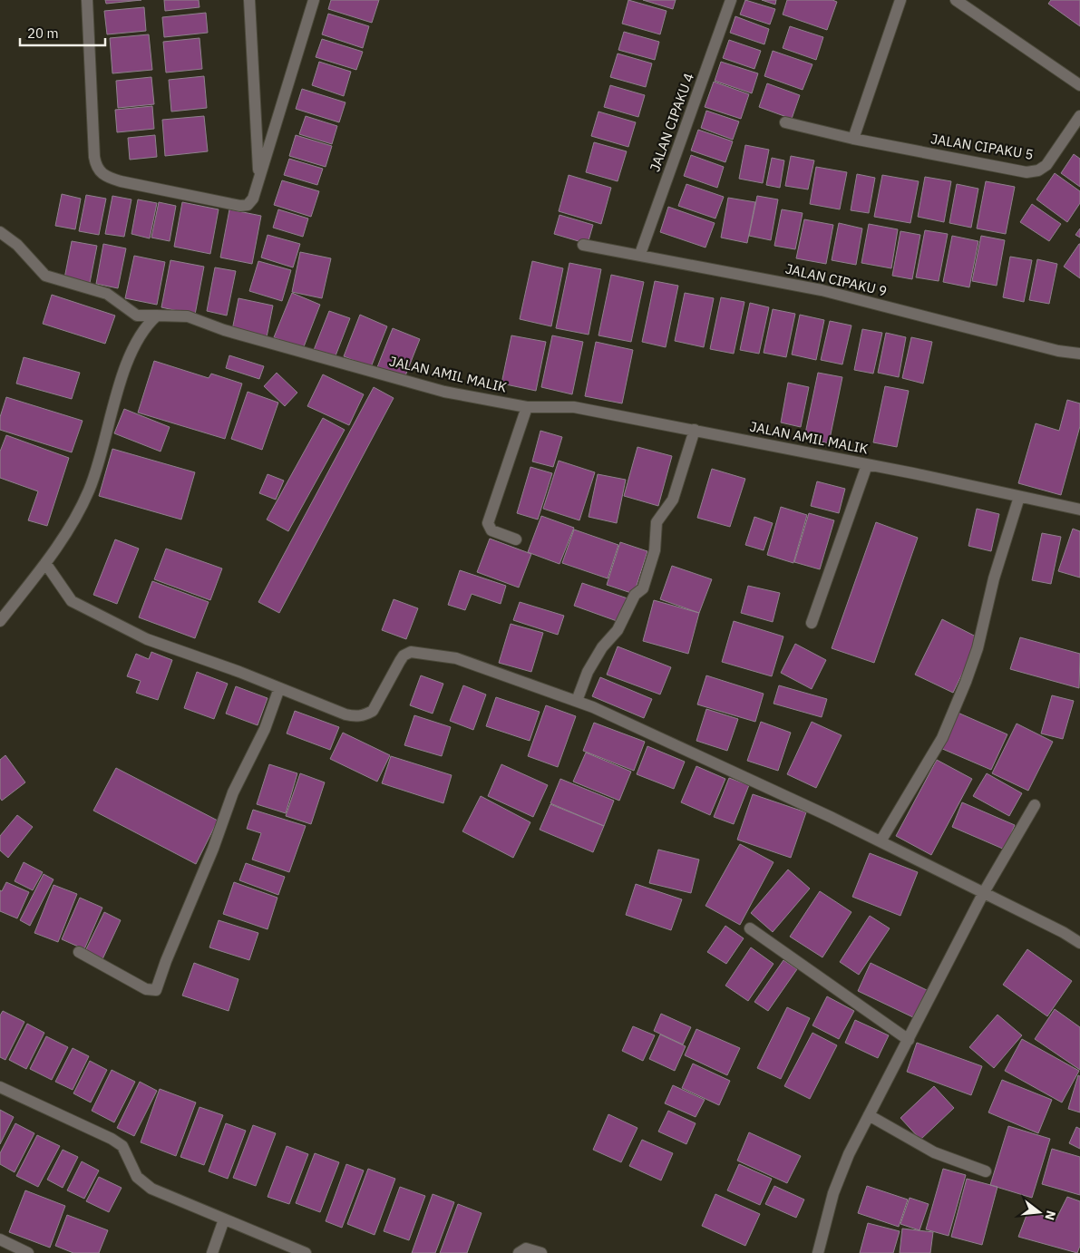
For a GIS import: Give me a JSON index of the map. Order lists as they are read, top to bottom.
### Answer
{
  "streets": {
    "street": [
      "JALAN CIPAKU 4",
      "JALAN CIPAKU 5",
      "JALAN CIPAKU 9",
      "JALAN AMIL MALIK"
    ]
  },
  "crossings": [
    ["JALAN CIPAKU 4", "JALAN CIPAKU 9"]
  ],
  "scale_bar": "20 m",
  "north": "right"
}
